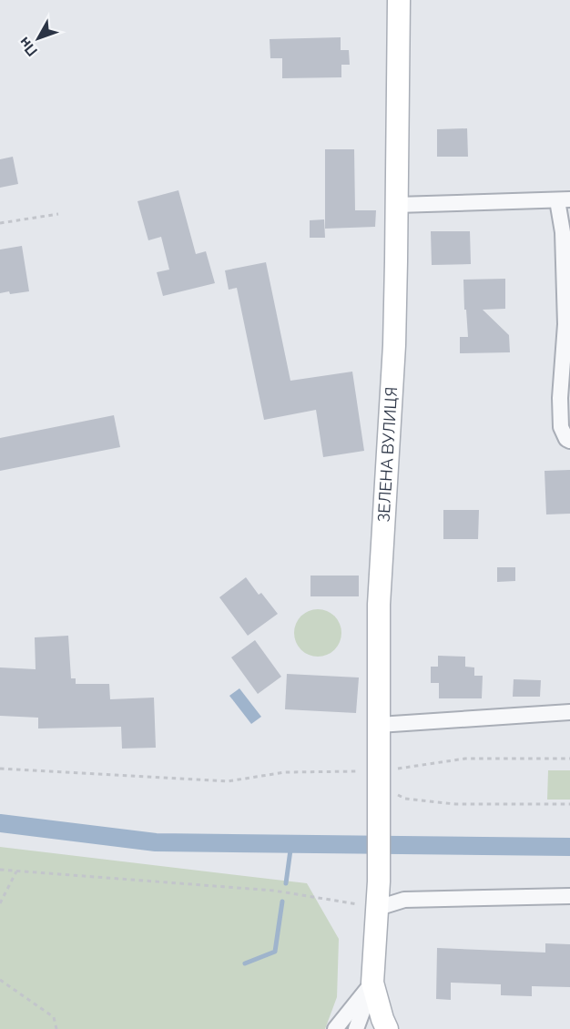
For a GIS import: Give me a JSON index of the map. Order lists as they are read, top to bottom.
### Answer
{
  "streets": {
    "street": ["ЗЕЛЕНА ВУЛИЦЯ"]
  },
  "north": "bottom left"
}
